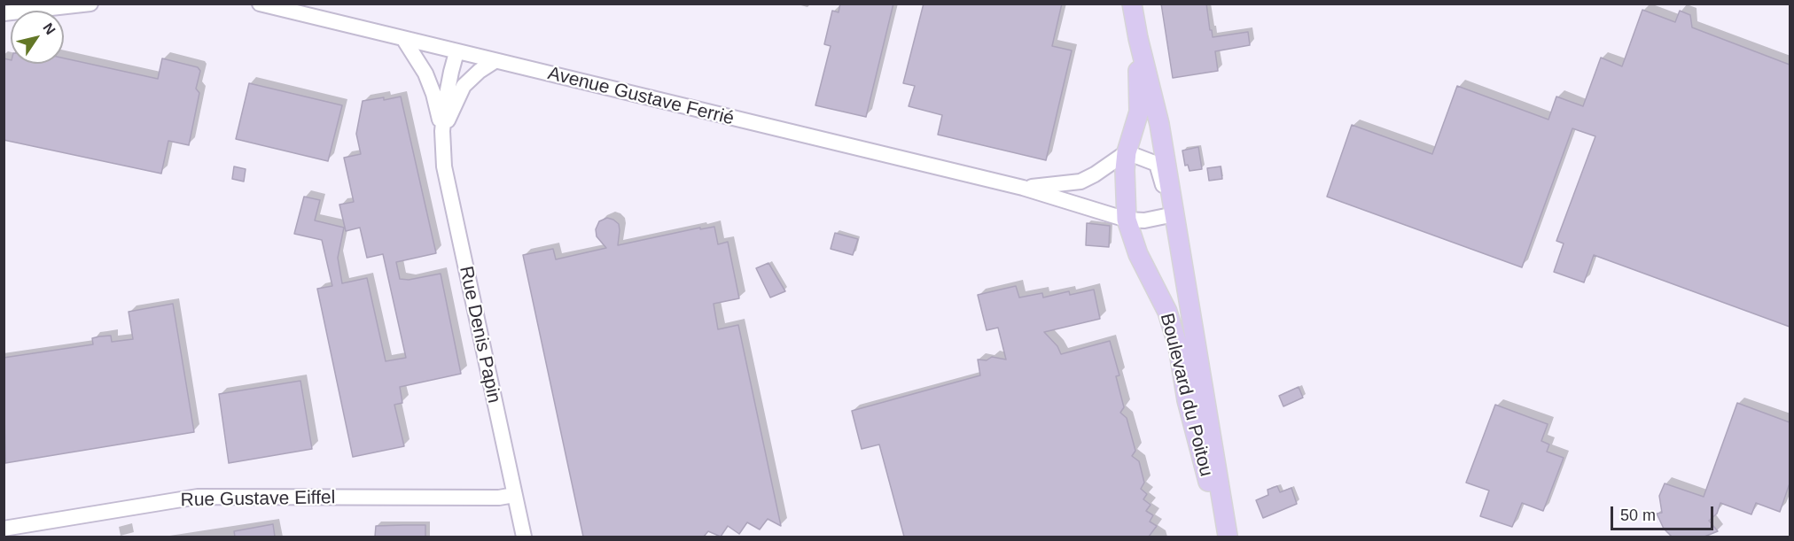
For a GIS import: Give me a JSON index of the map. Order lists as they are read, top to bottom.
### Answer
{
  "streets": {
    "main road": ["Boulevard du Poitou"],
    "street": ["Avenue Gustave Ferrié", "Rue Denis Papin", "Rue Gustave Eiffel"]
  },
  "crossings": [
    ["Avenue Gustave Ferrié", "Rue Denis Papin"],
    ["Avenue Gustave Ferrié", "Boulevard du Poitou"],
    ["Rue Denis Papin", "Rue Gustave Eiffel"]
  ],
  "scale_bar": "50 m",
  "north": "top right"
}
